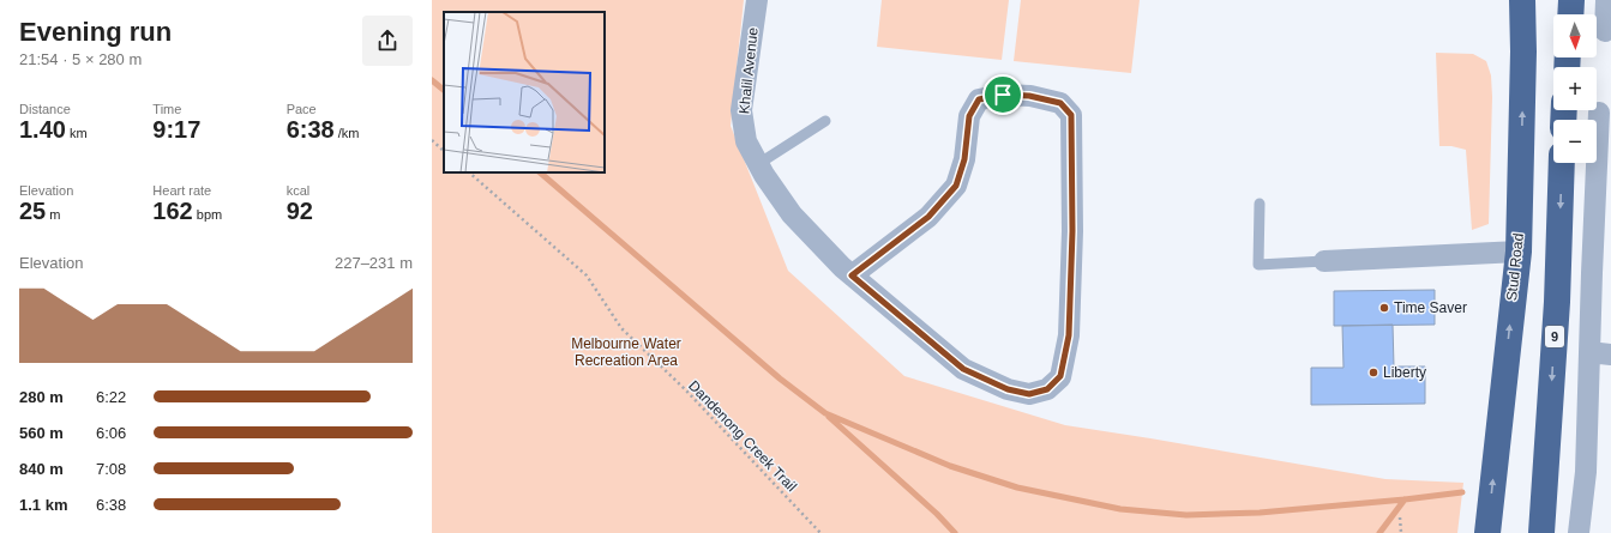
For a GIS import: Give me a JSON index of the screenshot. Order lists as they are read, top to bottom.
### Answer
{
  "streets": {
    "highway": ["Stud Road", "9"],
    "street": ["Khalil Avenue"],
    "path": ["Dandenong Creek Trail"]
  },
  "parks": ["Melbourne Water Recreation Area"],
  "places": ["Time Saver", "Liberty"],
  "north": "bottom",
  "page": {
    "heading": ["Evening run", "21:54 · 5 × 280 m"],
    "map_buttons": ["+", "−"],
    "stats": [
      ["Distance", "1.40 km"],
      ["Time", "9:17"],
      ["Pace", "6:38 /km"],
      ["Elevation", "25 m"],
      ["Heart rate", "162 bpm"],
      ["kcal", "92"]
    ],
    "chart": ["Elevation", "227–231 m"],
    "list": [
      {
        "name": "280 m",
        "note": "6:22"
      },
      {
        "name": "560 m",
        "note": "6:06"
      },
      {
        "name": "840 m",
        "note": "7:08"
      },
      {
        "name": "1.1 km",
        "note": "6:38"
      }
    ]
  }
}
